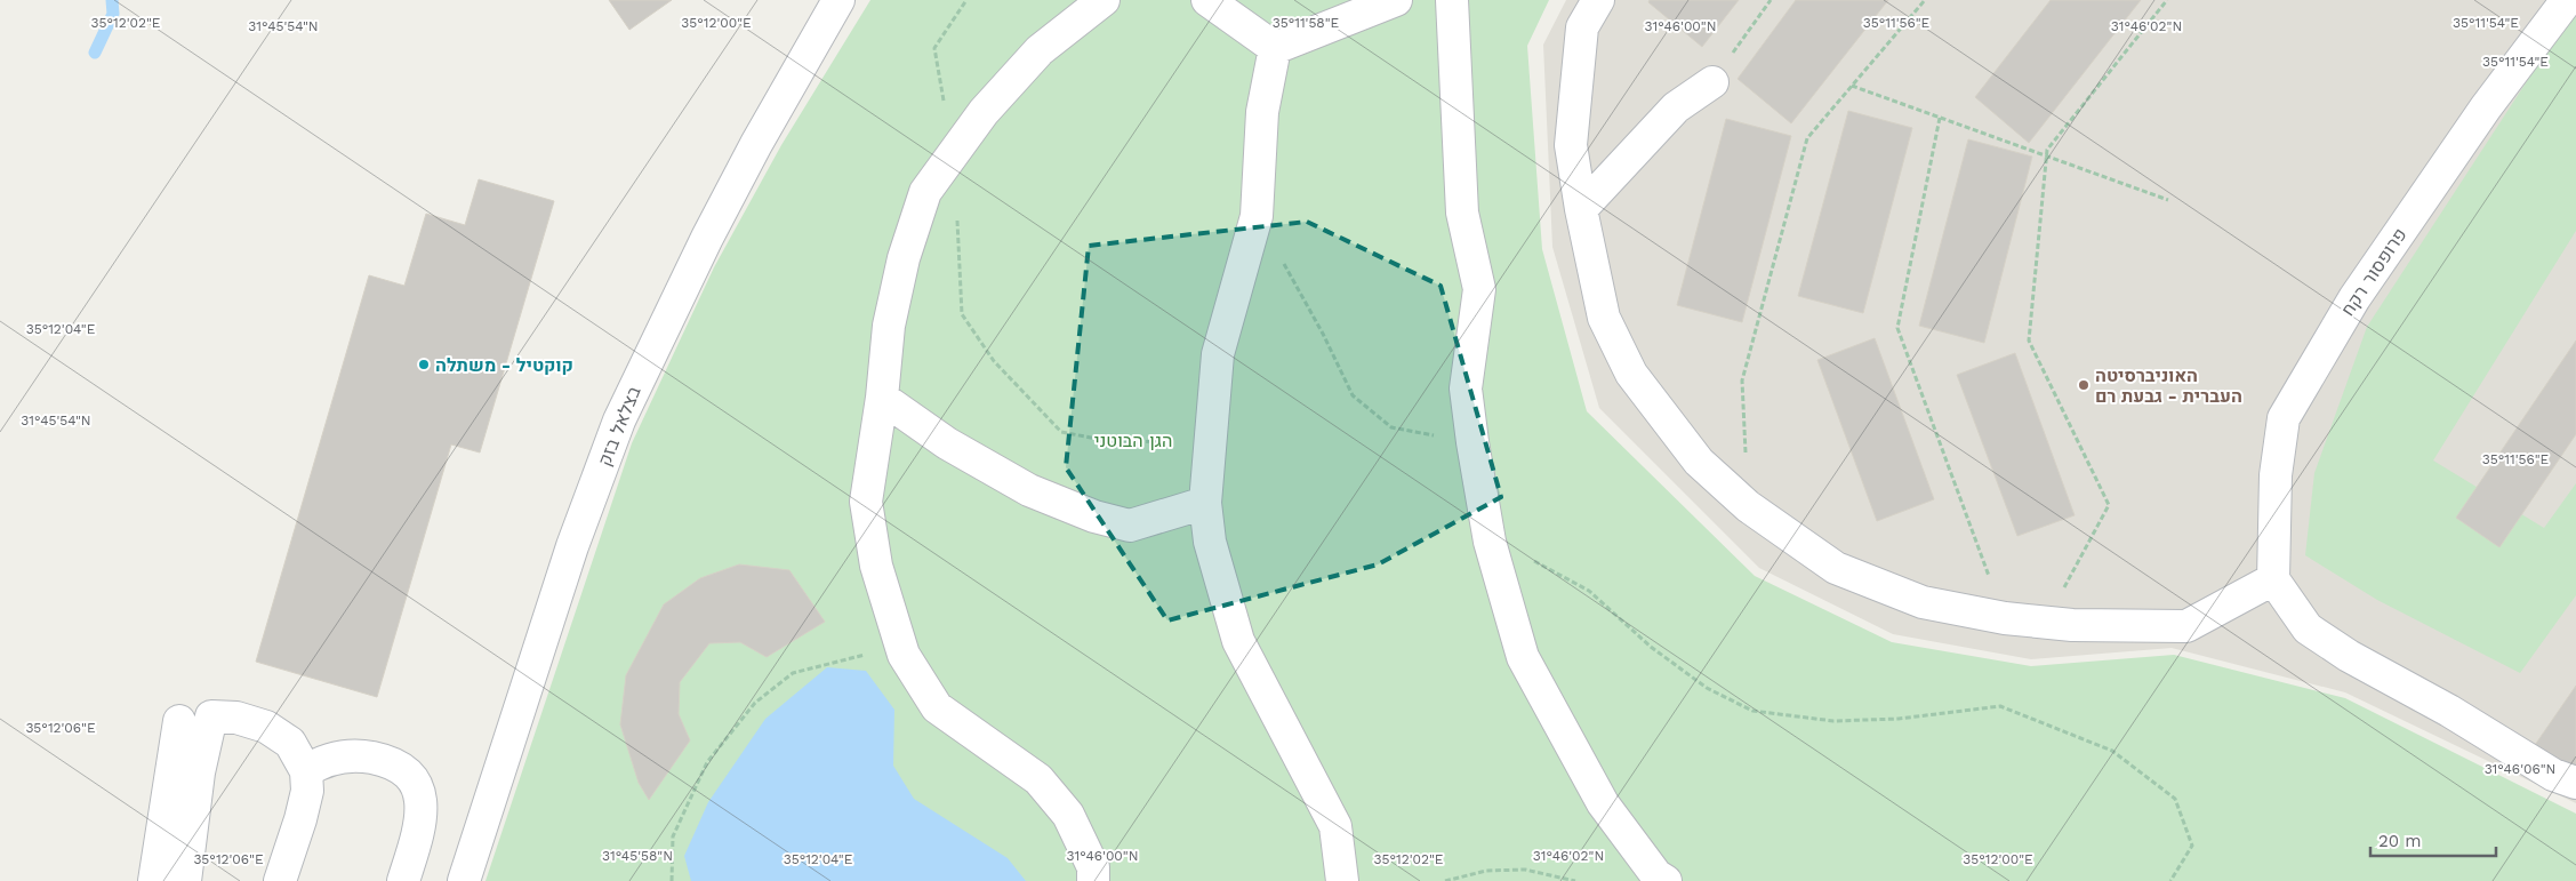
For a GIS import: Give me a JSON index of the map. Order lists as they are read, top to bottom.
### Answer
{
  "streets": {
    "street": ["פרופסור רקח", "בצלאל בזק"]
  },
  "parks": ["הגן הבוטני"],
  "places": ["קוקטיל - משתלה", "האוניברסיטה העברית - גבעת רם"],
  "scale_bar": "20 m",
  "coordinates": [
    "35°12'02\"E",
    "35°12'00\"E",
    "35°11'58\"E",
    "35°11'54\"E",
    "35°11'56\"E",
    "31°45'54\"N",
    "31°46'00\"N",
    "31°46'02\"N",
    "35°12'04\"E",
    "35°12'06\"E",
    "31°46'06\"N",
    "31°45'58\"N"
  ]
}
